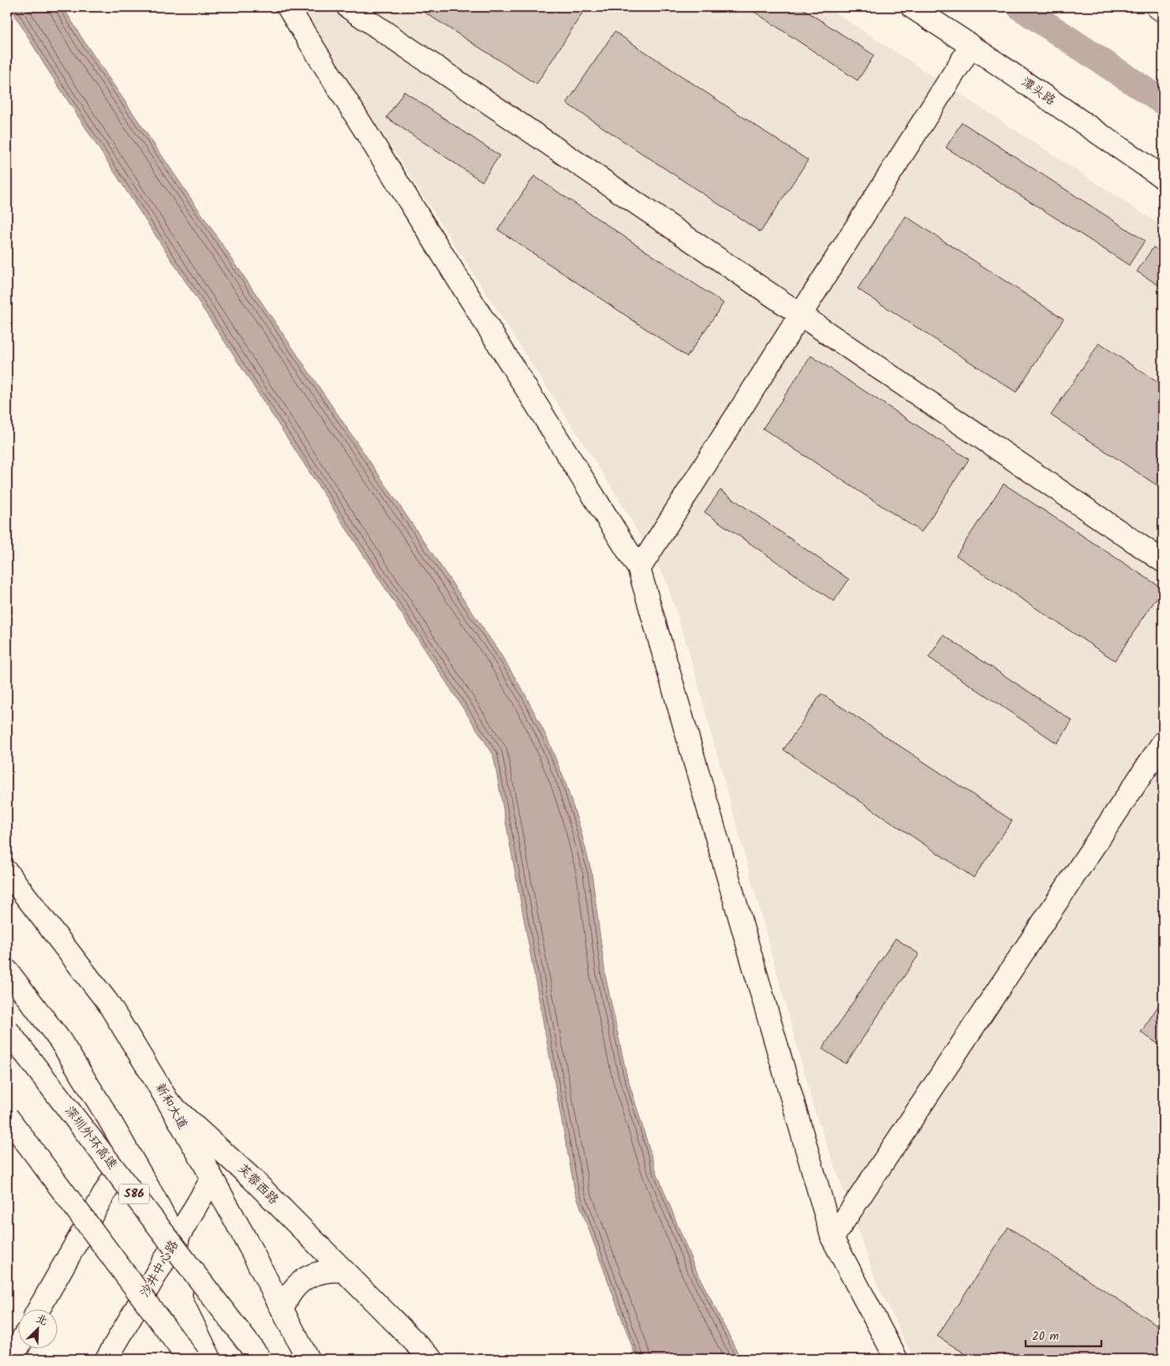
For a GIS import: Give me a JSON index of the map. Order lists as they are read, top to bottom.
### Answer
{
  "streets": {
    "main road": [
      "潭头路",
      "新和大道",
      "深圳外环高速",
      "芙蓉西路",
      "S86",
      "沙井中心路"
    ]
  },
  "crossings": [
    ["新和大道", "芙蓉西路"],
    ["新和大道", "沙井中心路"]
  ],
  "scale_bar": "20 m",
  "north": "top right"
}
